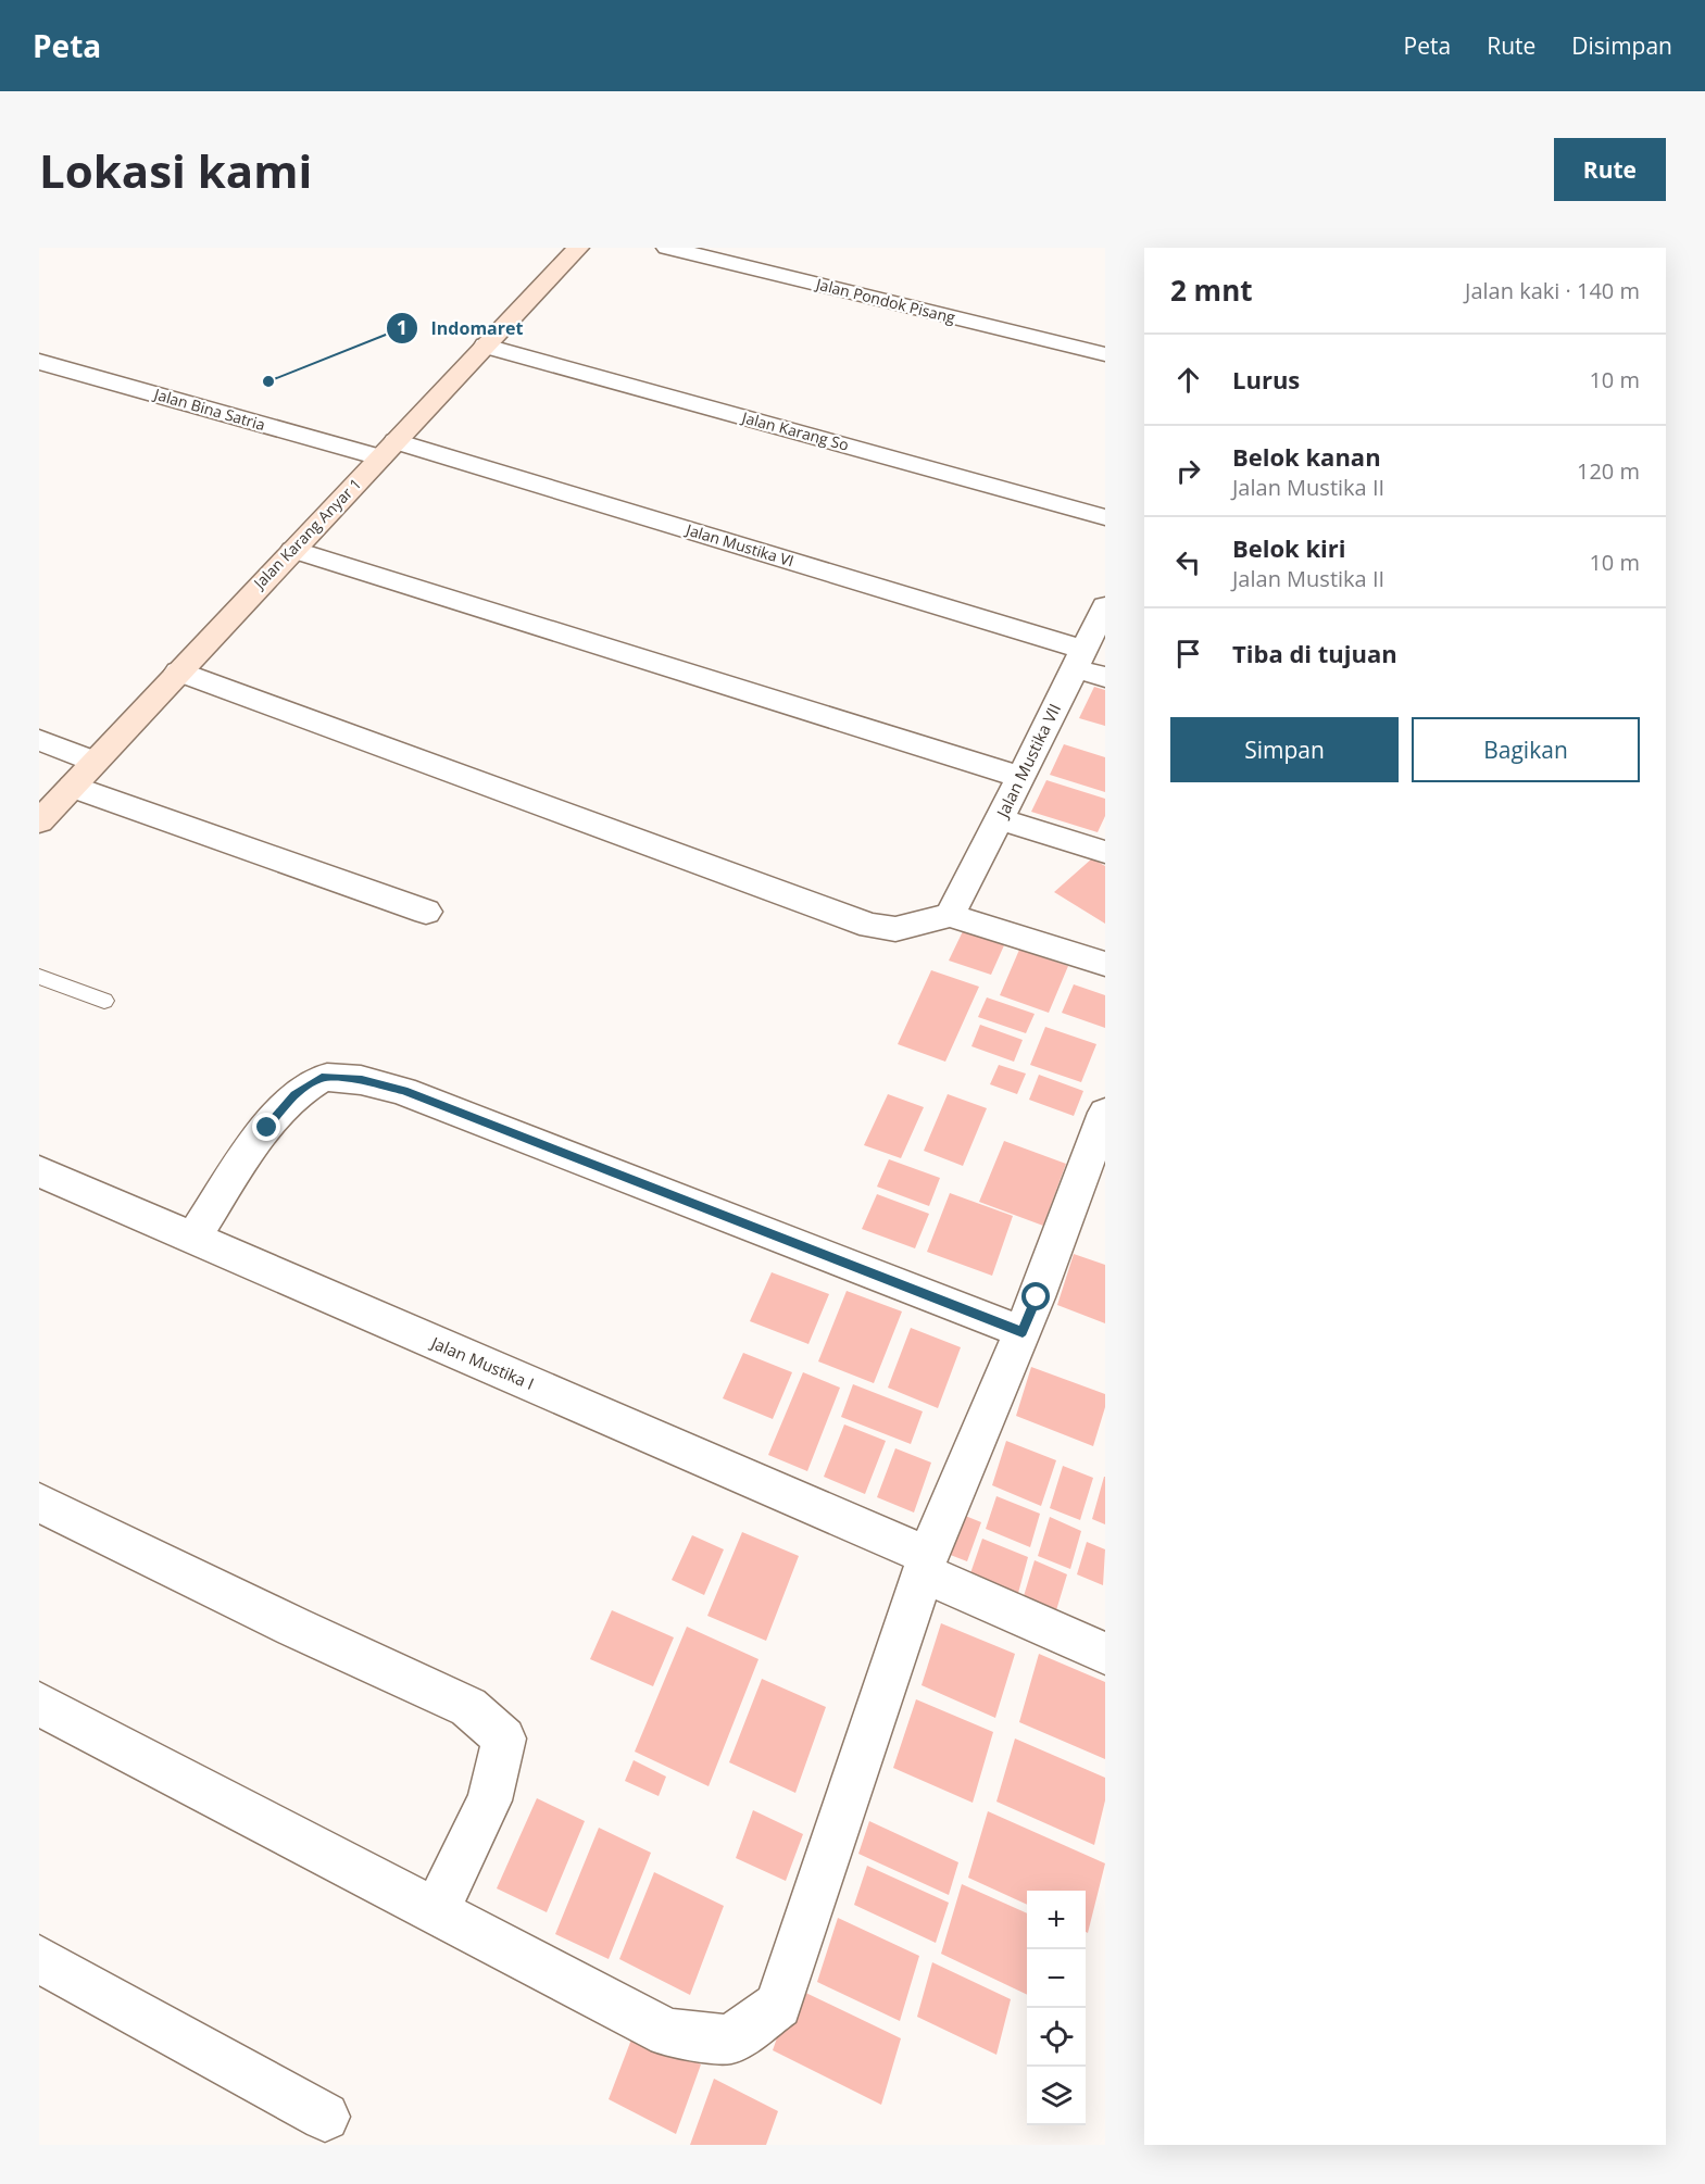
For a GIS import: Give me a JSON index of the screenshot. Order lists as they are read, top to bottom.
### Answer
{
  "streets": {
    "main road": ["Jalan Karang Anyar 1"],
    "street": [
      "Jalan Pondok Pisang",
      "Jalan Bina Satria",
      "Jalan Karang So",
      "Jalan Mustika VI",
      "Jalan Mustika VII",
      "Jalan Mustika I"
    ]
  },
  "crossings": [
    ["Jalan Bina Satria", "Jalan Karang Anyar 1"],
    ["Jalan Bina Satria", "Jalan Mustika VI"],
    ["Jalan Karang So", "Jalan Karang Anyar 1"],
    ["Jalan Karang Anyar 1", "Jalan Mustika VI"],
    ["Jalan Mustika VI", "Jalan Mustika VII"]
  ],
  "places": ["Indomaret"],
  "page": {
    "header": "Peta",
    "nav": ["Peta", "Rute", "Disimpan"],
    "buttons": [
      "Rute",
      ["Simpan", "Bagikan"]
    ],
    "title": "Lokasi kami",
    "heading": ["2 mnt", "Jalan kaki · 140 m"],
    "list": [
      ["Lurus", "10 m"],
      ["Belok kanan", "Jalan Mustika II", "120 m"],
      ["Belok kiri", "Jalan Mustika II", "10 m"],
      "Tiba di tujuan"
    ],
    "map_buttons": ["+", "−"]
  }
}
